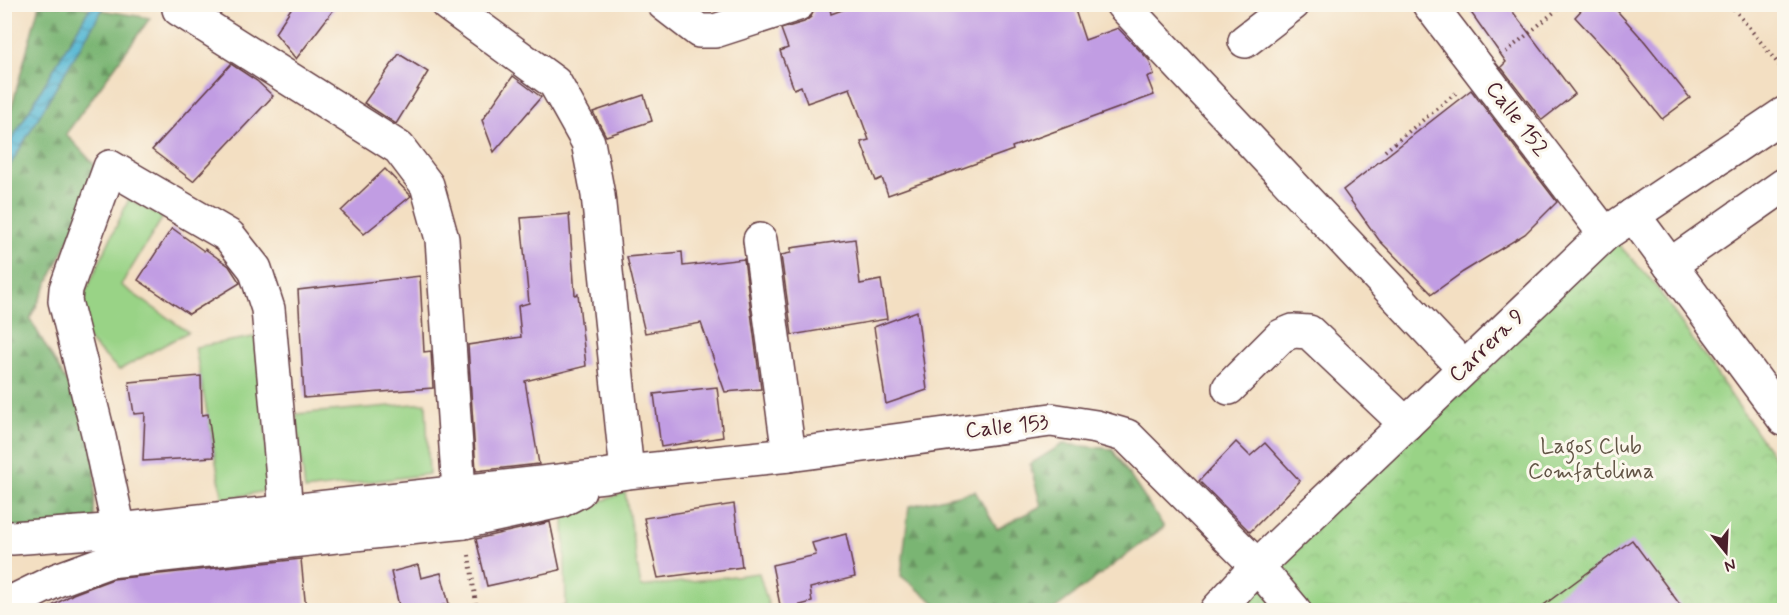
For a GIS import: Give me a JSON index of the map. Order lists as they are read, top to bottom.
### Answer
{
  "streets": {
    "street": ["Calle 152", "Carrera 9", "Calle 153"]
  },
  "crossings": [
    ["Calle 152", "Carrera 9"],
    ["Carrera 9", "Calle 153"]
  ],
  "parks": ["Lagos Club Comfatolima"],
  "north": "bottom"
}
